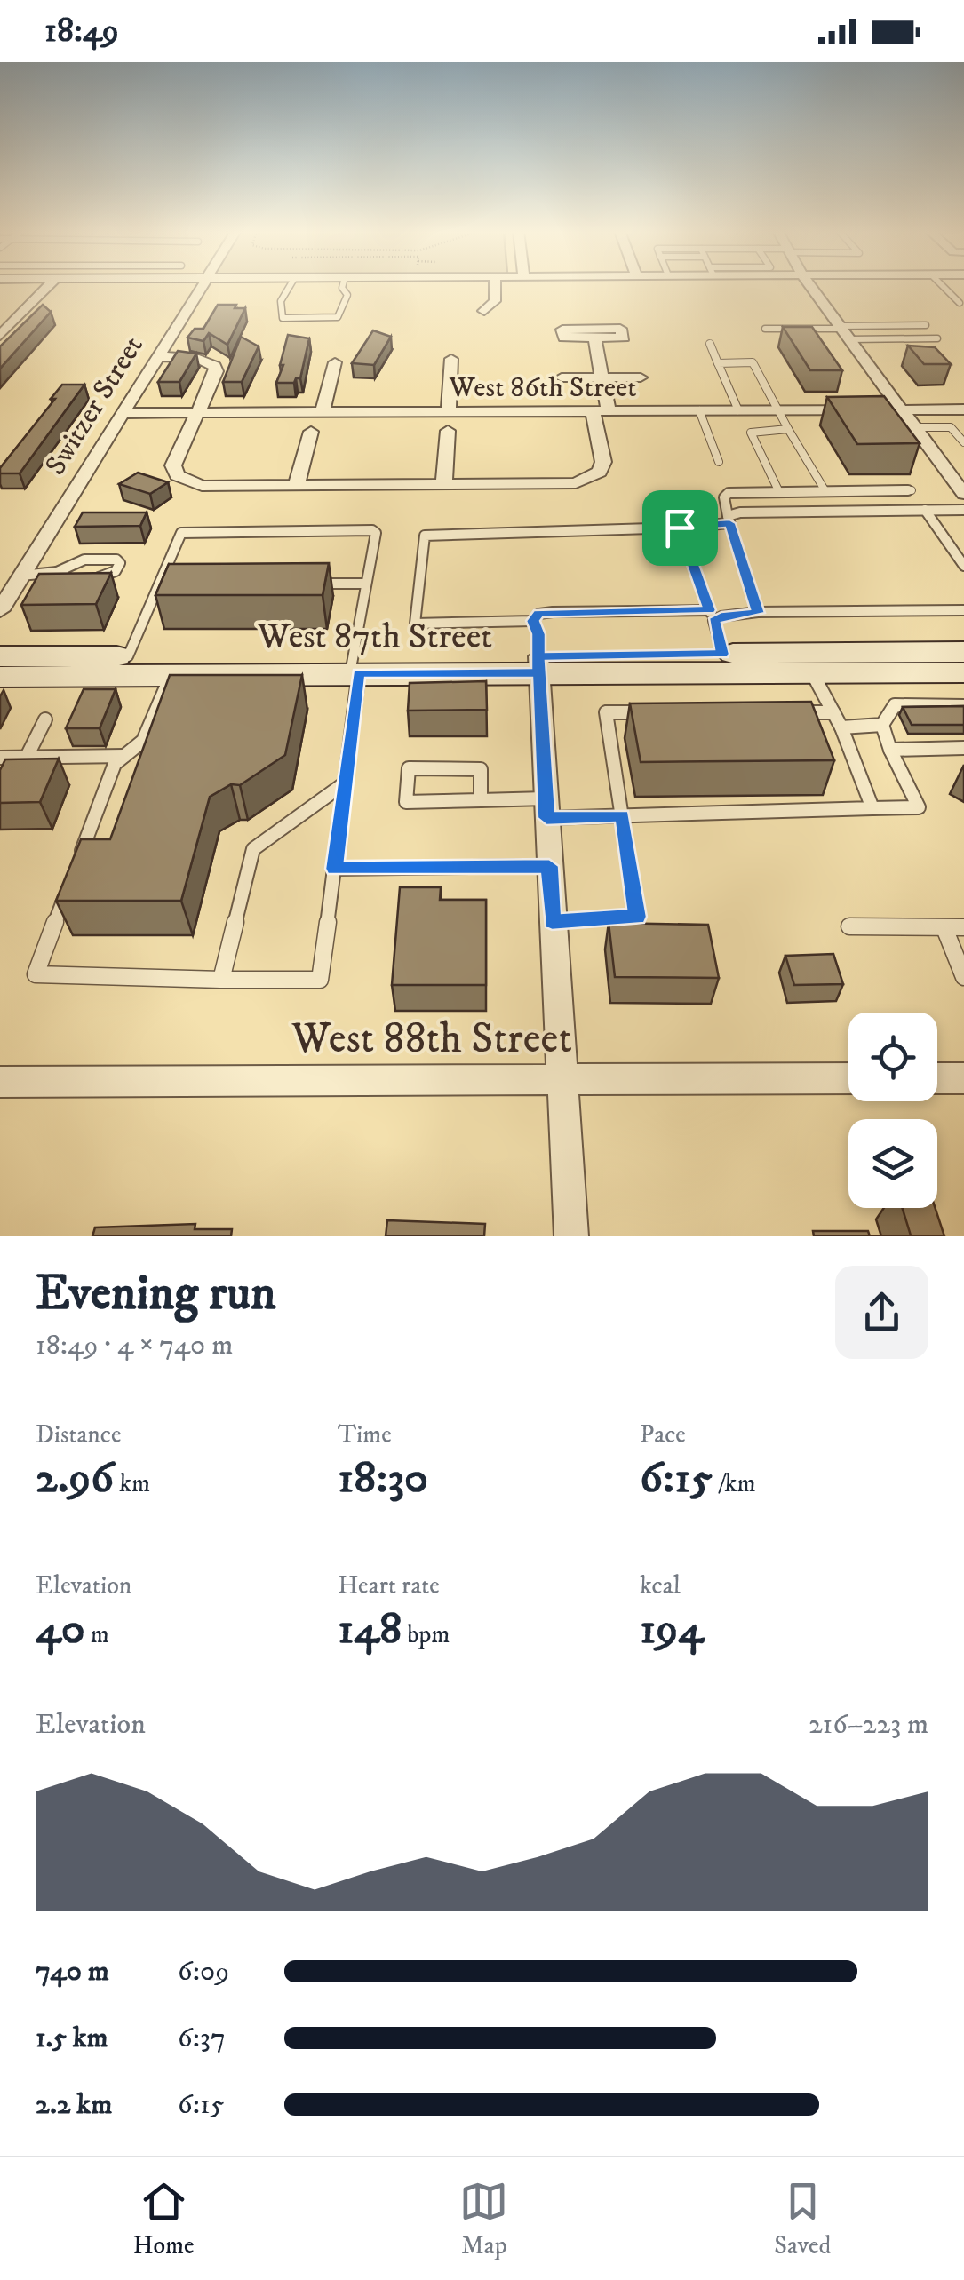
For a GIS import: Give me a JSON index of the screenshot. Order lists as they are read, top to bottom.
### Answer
{
  "streets": {
    "main road": ["West 87th Street"],
    "street": ["West 86th Street", "Switzer Street", "West 88th Street"]
  },
  "crossings": [
    ["West 86th Street", "Switzer Street"]
  ],
  "page": {
    "status": "18:49",
    "heading": ["Evening run", "18:49 · 4 × 740 m"],
    "stats": [
      ["Distance", "2.96 km"],
      ["Time", "18:30"],
      ["Pace", "6:15 /km"],
      ["Elevation", "40 m"],
      ["Heart rate", "148 bpm"],
      ["kcal", "194"]
    ],
    "chart": ["Elevation", "216–223 m"],
    "list": [
      {
        "name": "740 m",
        "note": "6:09"
      },
      {
        "name": "1.5 km",
        "note": "6:37"
      },
      {
        "name": "2.2 km",
        "note": "6:15"
      }
    ],
    "tabs": ["Home", "Map", "Saved"]
  }
}
